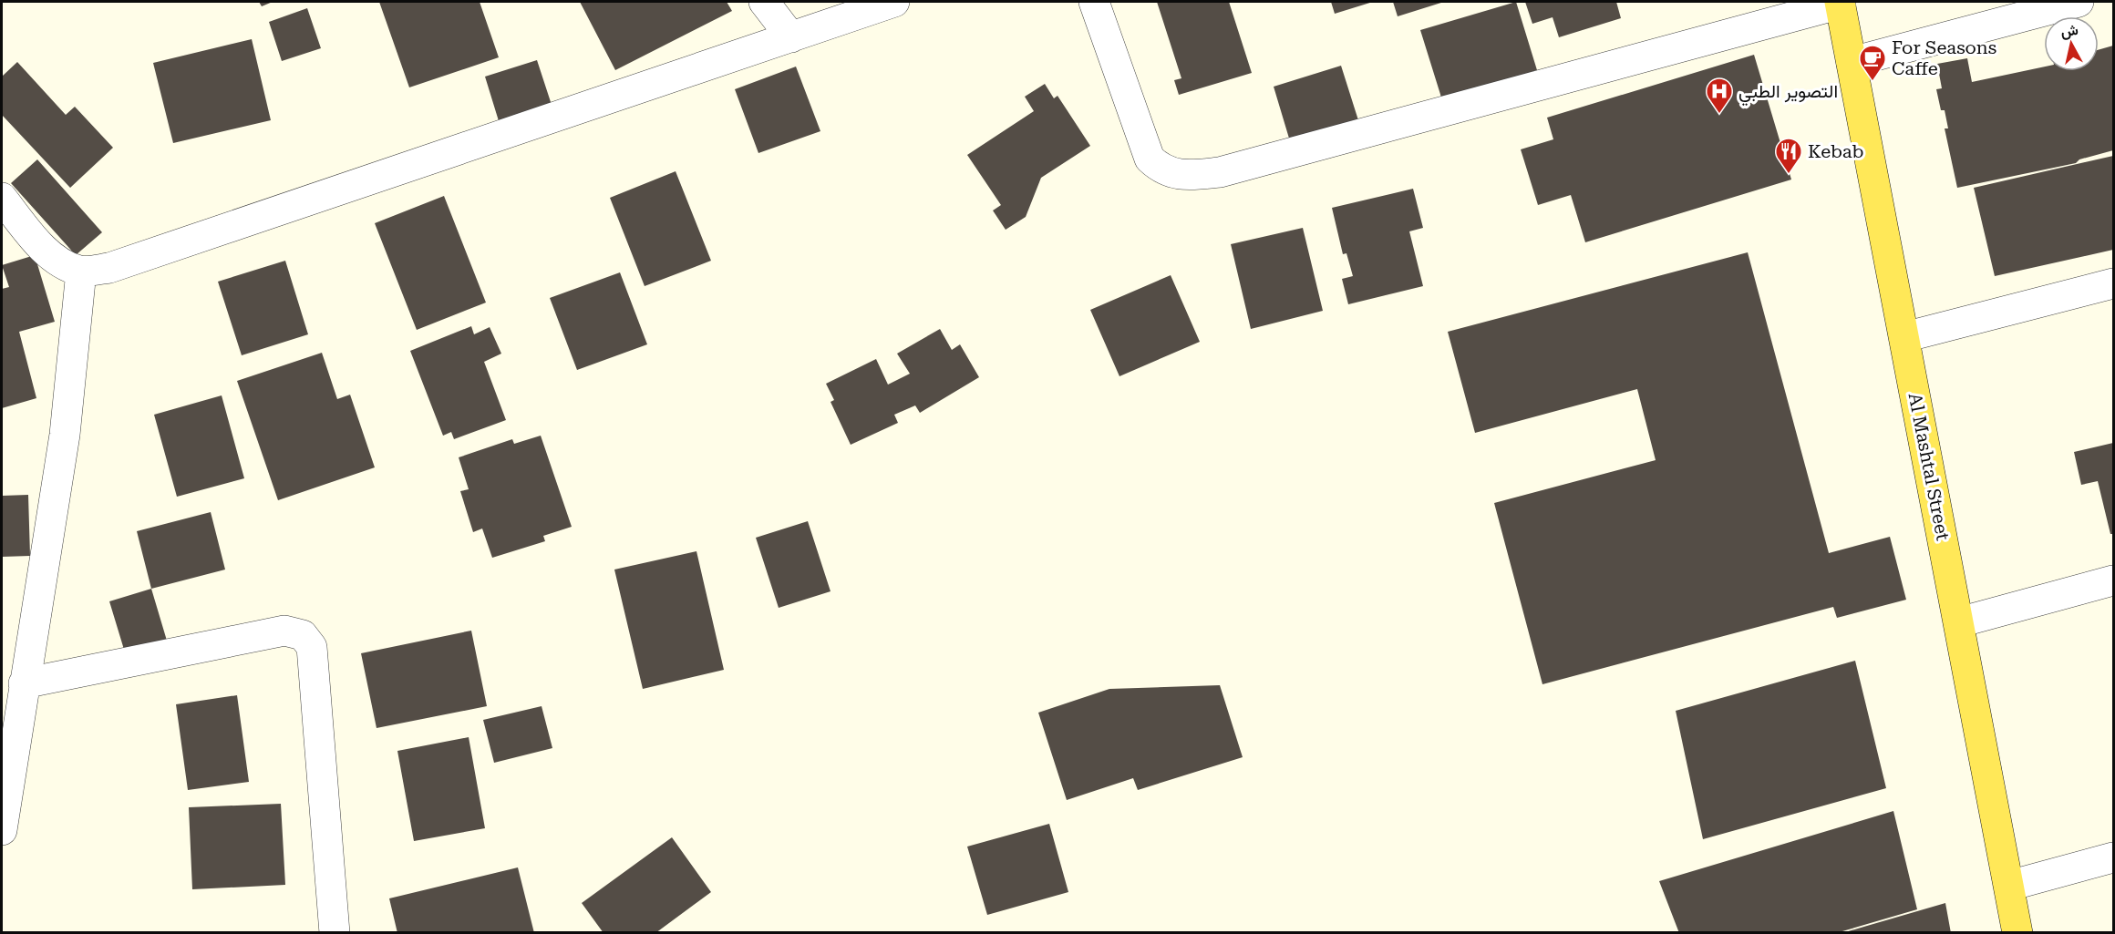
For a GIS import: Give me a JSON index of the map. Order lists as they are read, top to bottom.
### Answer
{
  "streets": {
    "main road": ["Al Mashtal Street"]
  },
  "places": {
    "cafe": ["For Seasons Caffe"],
    "hospital": ["التصوير الطبي"],
    "restaurant": ["Kebab"]
  },
  "north": "top"
}
